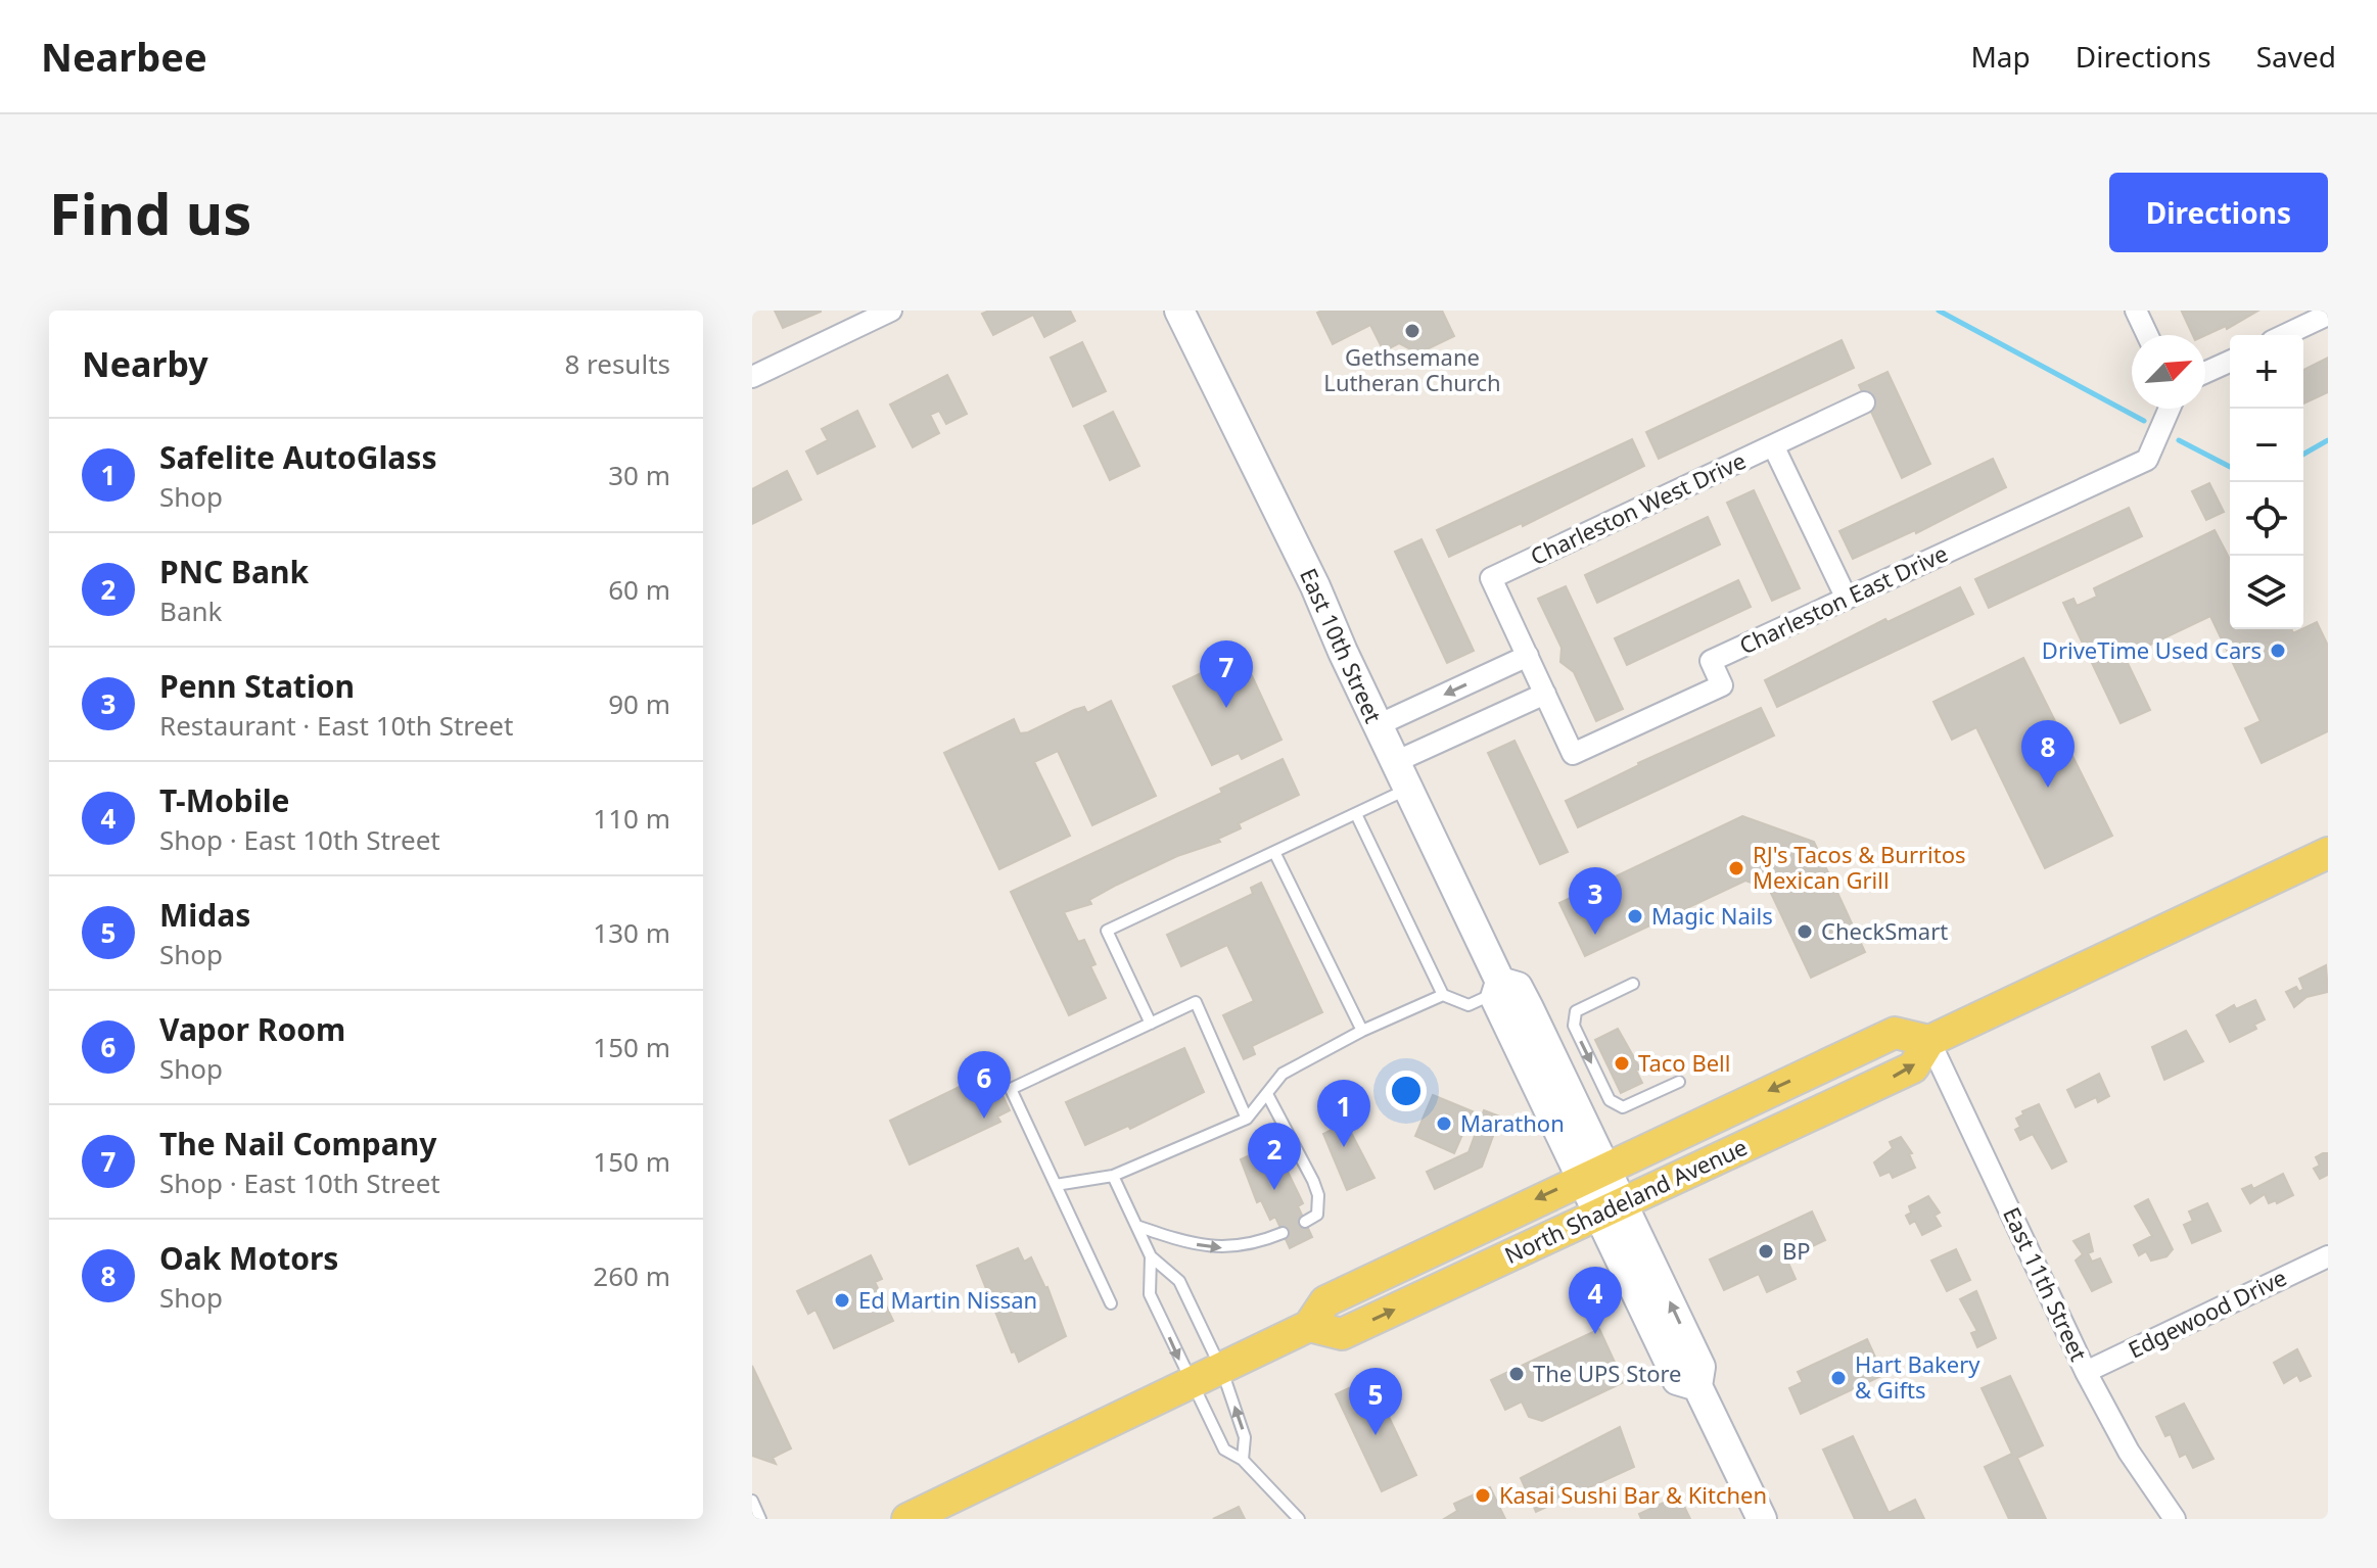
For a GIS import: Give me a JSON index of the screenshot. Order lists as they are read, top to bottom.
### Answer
{
  "streets": {
    "main road": ["East 10th Street", "North Shadeland Avenue"],
    "street": [
      "Charleston West Drive",
      "Charleston East Drive",
      "East 11th Street",
      "Edgewood Drive"
    ]
  },
  "crossings": [
    ["Charleston West Drive", "Charleston East Drive"],
    ["East 10th Street", "North Shadeland Avenue"],
    ["North Shadeland Avenue", "East 11th Street"],
    ["East 11th Street", "Edgewood Drive"]
  ],
  "places": [
    "Gethsemane Lutheran Church",
    "DriveTime Used Cars",
    "RJ's Tacos & Burritos Mexican Grill",
    "Magic Nails",
    "CheckSmart",
    "Taco Bell",
    "Marathon",
    "BP",
    "Ed Martin Nissan",
    "The UPS Store",
    "Hart Bakery & Gifts",
    "Kasai Sushi Bar & Kitchen"
  ],
  "north": "top right",
  "page": {
    "header": "Nearbee",
    "nav": ["Map", "Directions", "Saved"],
    "buttons": "Directions",
    "title": "Find us",
    "heading": ["Nearby", "8 results"],
    "map_buttons": ["+", "−"],
    "list": [
      {
        "mark": "1",
        "name": "Safelite AutoGlass",
        "note": "Shop",
        "value": "30 m"
      },
      {
        "mark": "2",
        "name": "PNC Bank",
        "note": "Bank",
        "value": "60 m"
      },
      {
        "mark": "3",
        "name": "Penn Station",
        "note": "Restaurant · East 10th Street",
        "value": "90 m"
      },
      {
        "mark": "4",
        "name": "T-Mobile",
        "note": "Shop · East 10th Street",
        "value": "110 m"
      },
      {
        "mark": "5",
        "name": "Midas",
        "note": "Shop",
        "value": "130 m"
      },
      {
        "mark": "6",
        "name": "Vapor Room",
        "note": "Shop",
        "value": "150 m"
      },
      {
        "mark": "7",
        "name": "The Nail Company",
        "note": "Shop · East 10th Street",
        "value": "150 m"
      },
      {
        "mark": "8",
        "name": "Oak Motors",
        "note": "Shop",
        "value": "260 m"
      }
    ],
    "pins": [
      "7",
      "8",
      "3",
      "6",
      "1",
      "2",
      "4",
      "5"
    ]
  }
}
